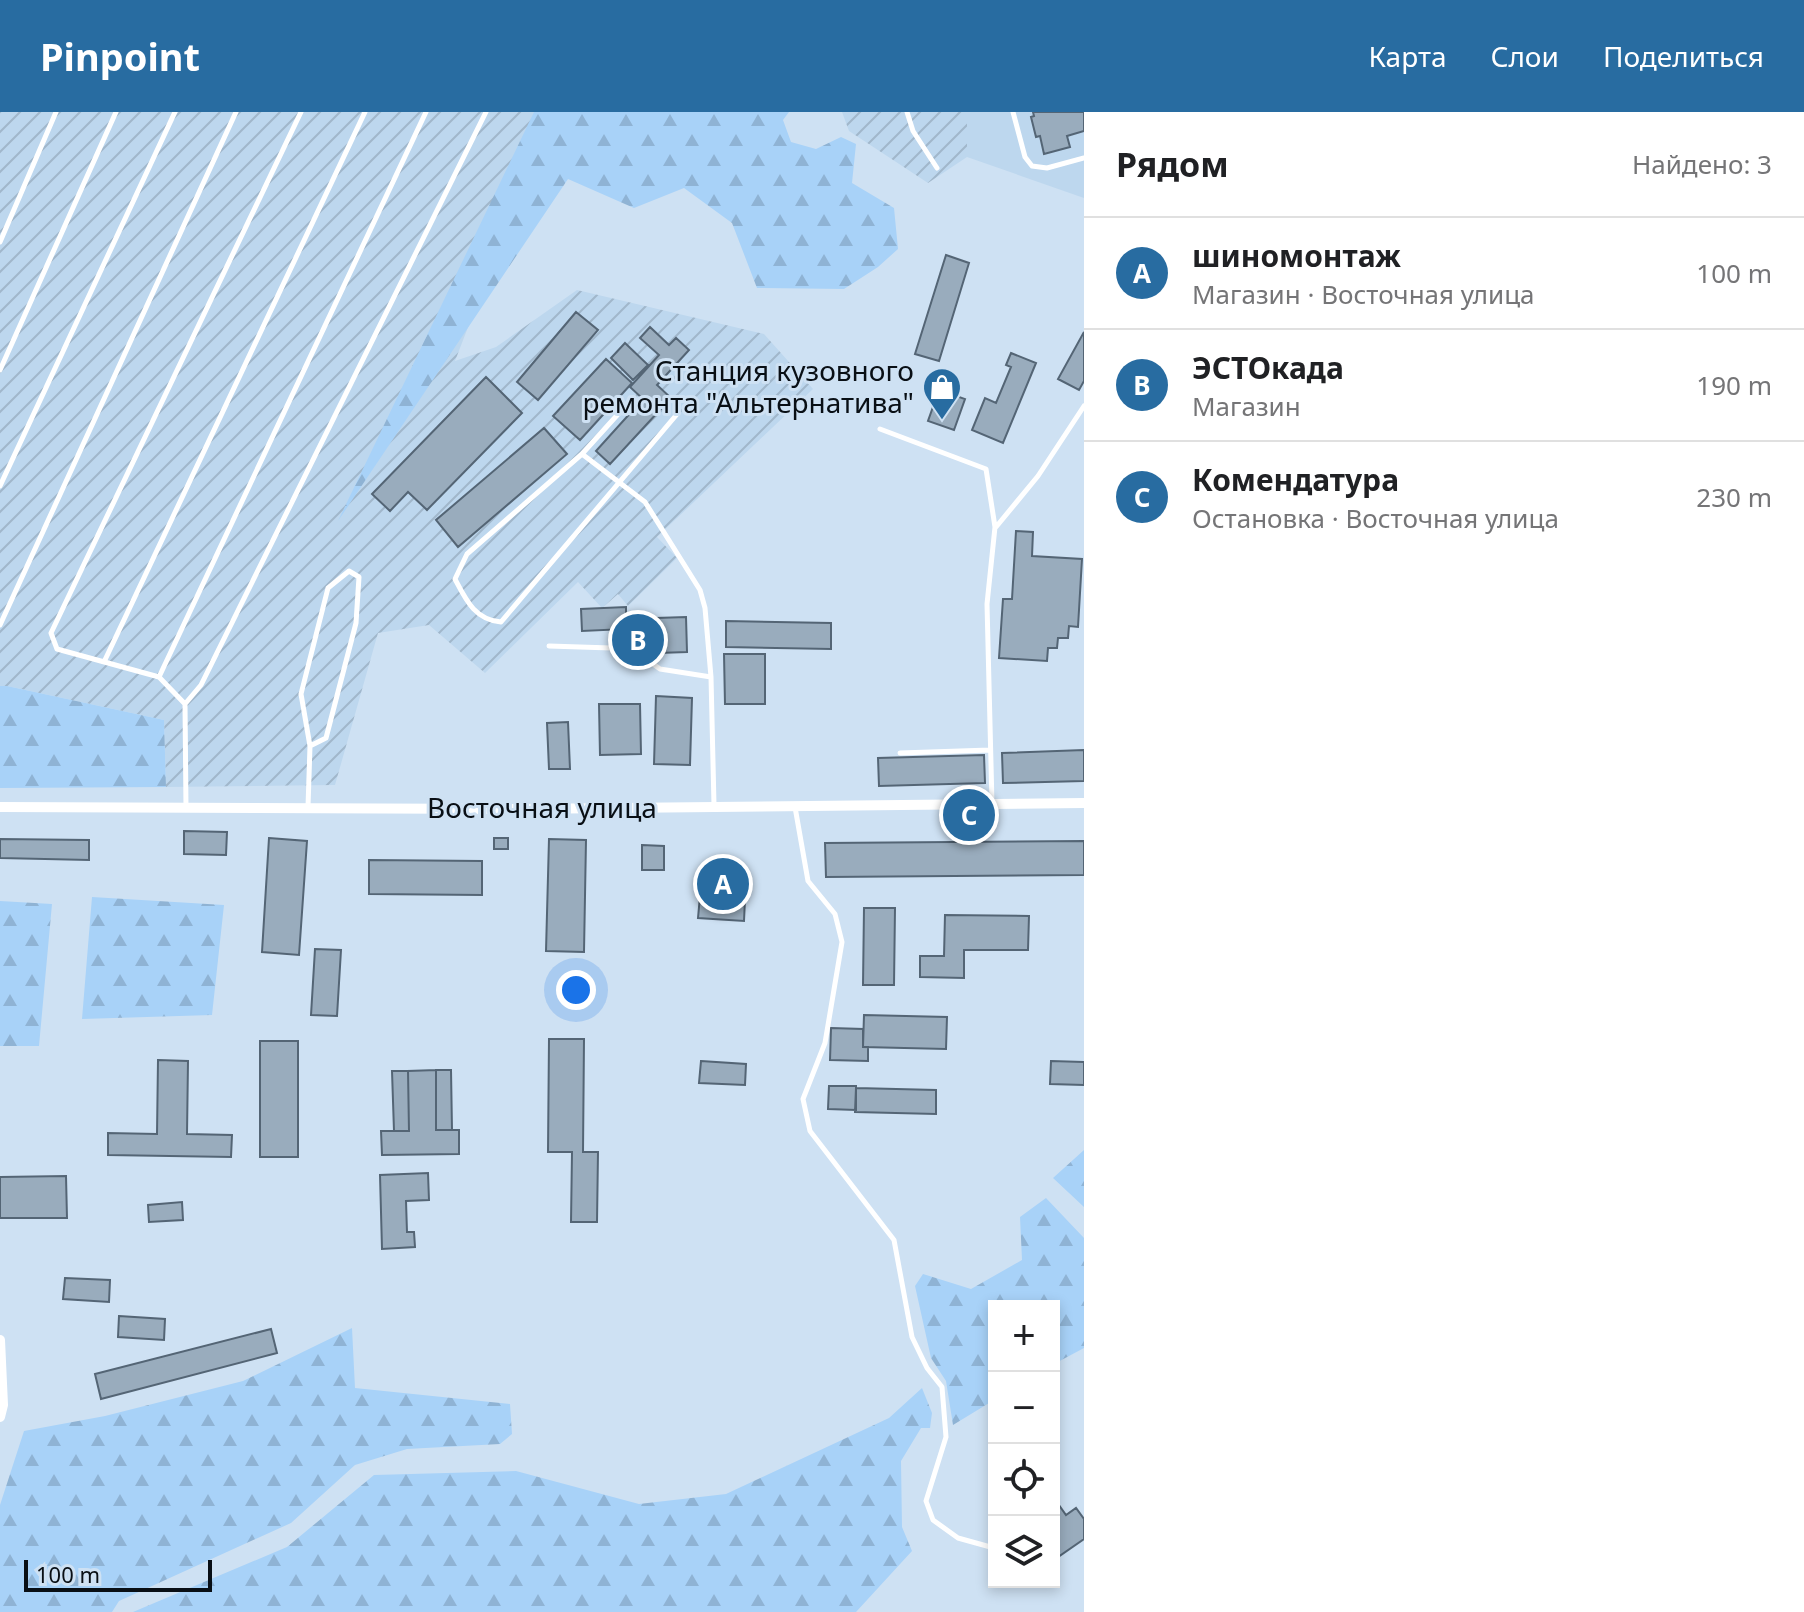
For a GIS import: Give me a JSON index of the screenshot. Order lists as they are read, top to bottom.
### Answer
{
  "streets": {
    "street": ["Восточная улица"]
  },
  "places": {
    "shop": ["Станция кузовного ремонта \"Альтернатива\""]
  },
  "scale_bar": "100 m",
  "page": {
    "header": "Pinpoint",
    "nav": ["Карта", "Слои", "Поделиться"],
    "heading": ["Рядом", "Найдено: 3"],
    "list": [
      {
        "mark": "A",
        "name": "шиномонтаж",
        "note": "Магазин · Восточная улица",
        "value": "100 m"
      },
      {
        "mark": "B",
        "name": "ЭСТОкада",
        "note": "Магазин",
        "value": "190 m"
      },
      {
        "mark": "C",
        "name": "Комендатура",
        "note": "Остановка · Восточная улица",
        "value": "230 m"
      }
    ],
    "pins": ["B", "C", "A"],
    "map_buttons": ["+", "−"],
    "scale": "100 m"
  }
}
